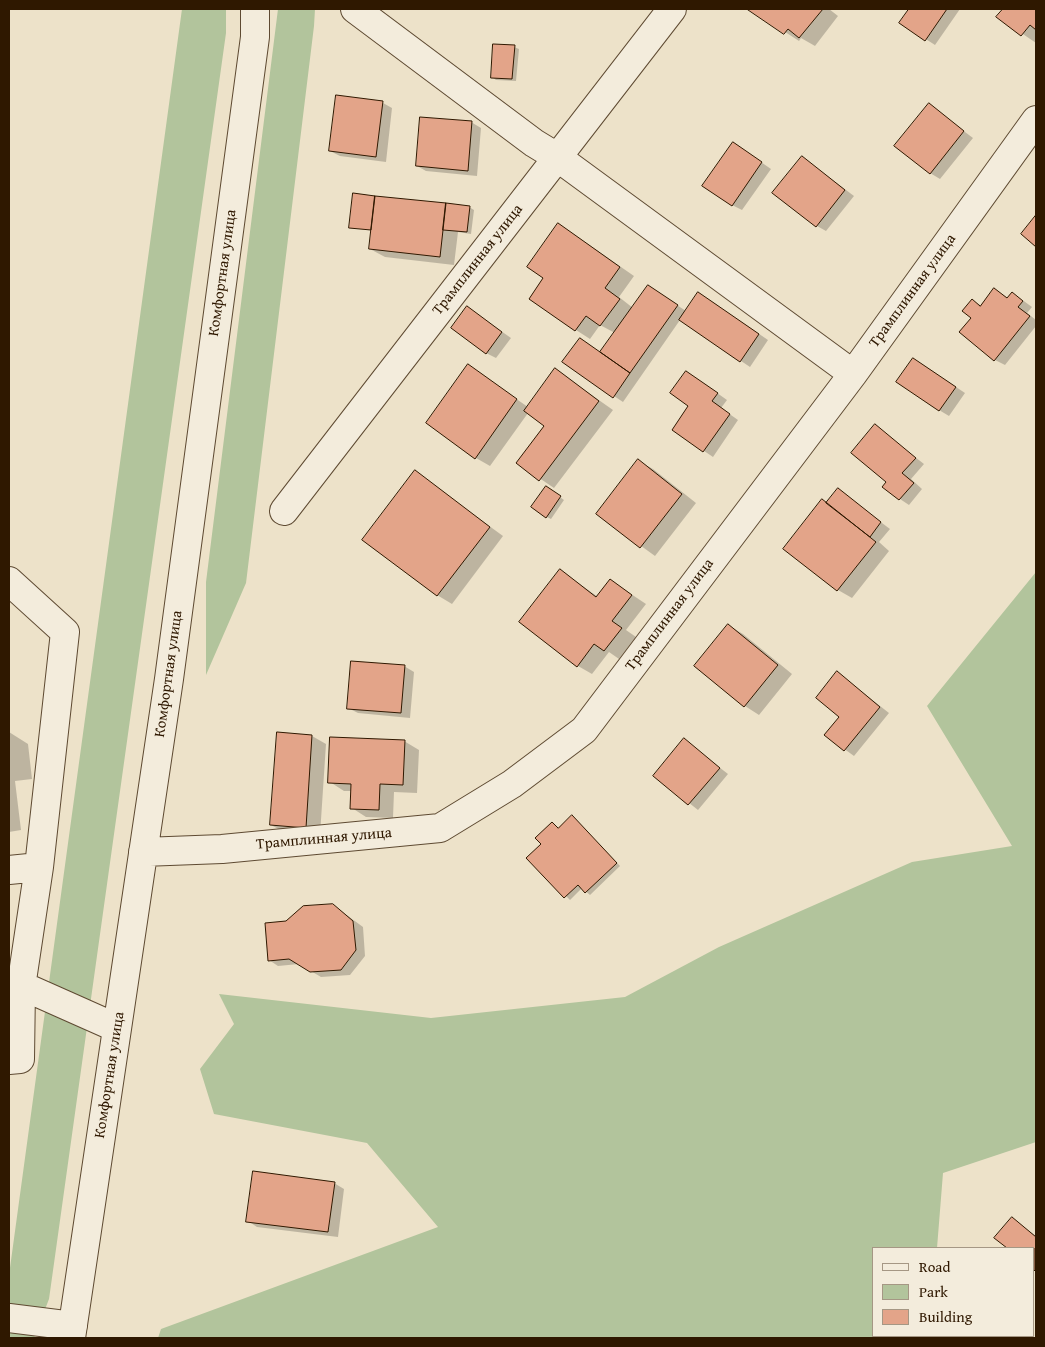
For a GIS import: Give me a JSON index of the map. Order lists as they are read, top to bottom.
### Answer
{
  "streets": {
    "street": ["Трамплинная улица", "Комфортная улица"]
  },
  "crossings": [
    ["Трамплинная улица", "Комфортная улица"]
  ],
  "legend": ["Road", "Park", "Building"]
}
